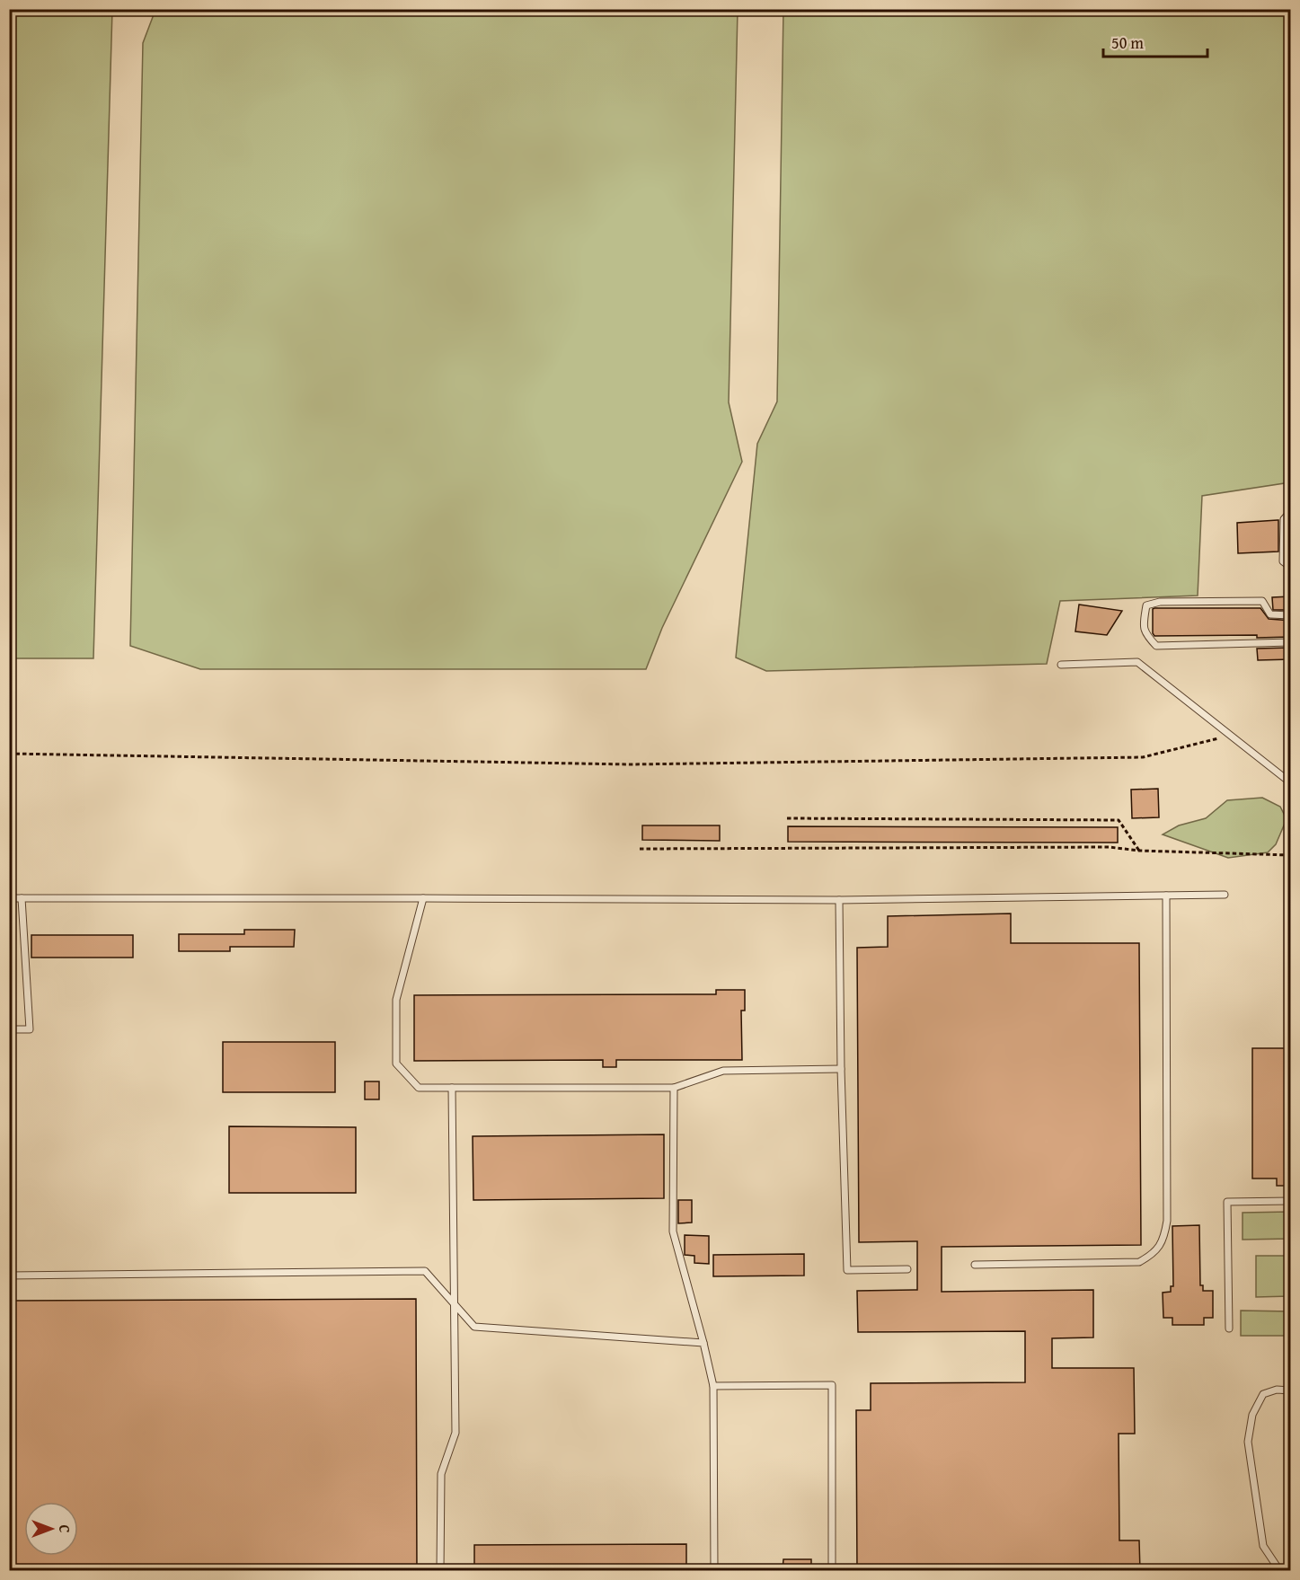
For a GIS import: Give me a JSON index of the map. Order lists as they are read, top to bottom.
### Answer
{
  "scale_bar": "50 m",
  "north": "right"
}
